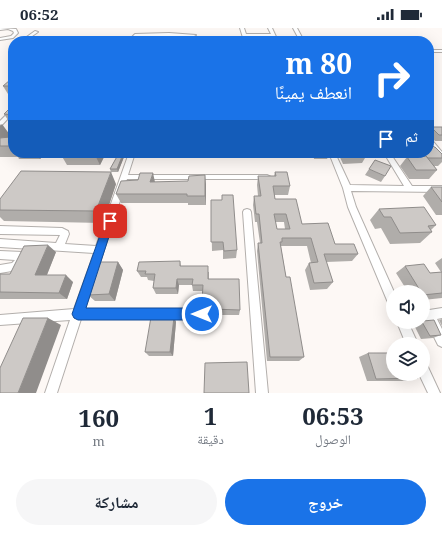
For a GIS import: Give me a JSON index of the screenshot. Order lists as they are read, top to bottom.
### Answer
{
  "page": {
    "status": "06:52",
    "turn": ["80 m", "انعطف يمينًا"],
    "then": "ثم",
    "eta": [
      "06:53",
      "الوصول",
      "1",
      "دقيقة",
      "160",
      "m"
    ],
    "buttons": ["خروج", "مشاركة"]
  }
}
